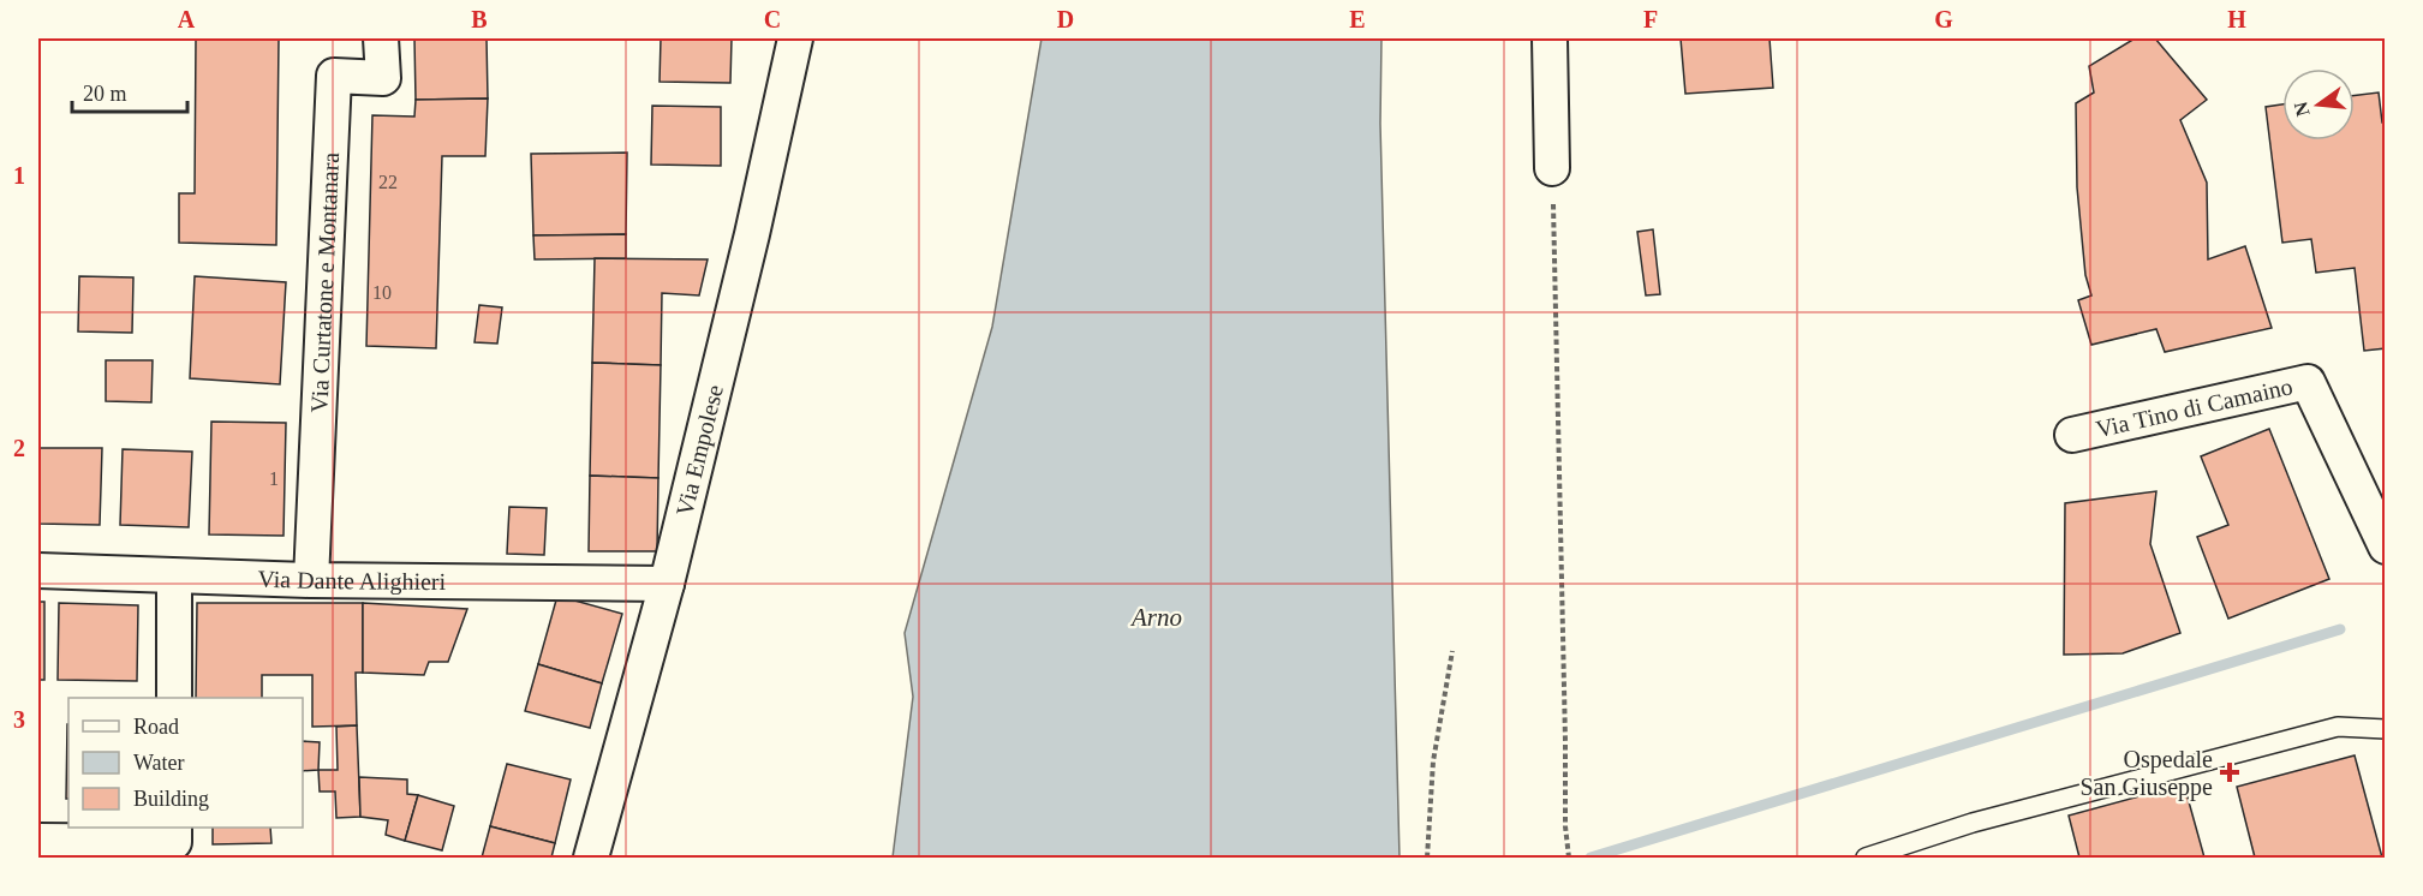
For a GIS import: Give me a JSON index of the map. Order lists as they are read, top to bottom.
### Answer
{
  "streets": {
    "street": [
      "Via Curtatone e Montanara",
      "Via Tino di Camaino",
      "Via Empolese",
      "Via Dante Alighieri"
    ]
  },
  "crossings": [
    ["Via Curtatone e Montanara", "Via Dante Alighieri"],
    ["Via Empolese", "Via Dante Alighieri"]
  ],
  "water": ["Arno"],
  "places": {
    "health": ["Ospedale San Giuseppe"]
  },
  "house_numbers": ["22", "10", "1"],
  "legend": ["Road", "Water", "Building"],
  "scale_bar": "20 m",
  "north": "left",
  "grid": {
    "columns": [
      "A",
      "B",
      "C",
      "D",
      "E",
      "F",
      "G",
      "H"
    ],
    "rows": ["1", "2", "3"]
  }
}
